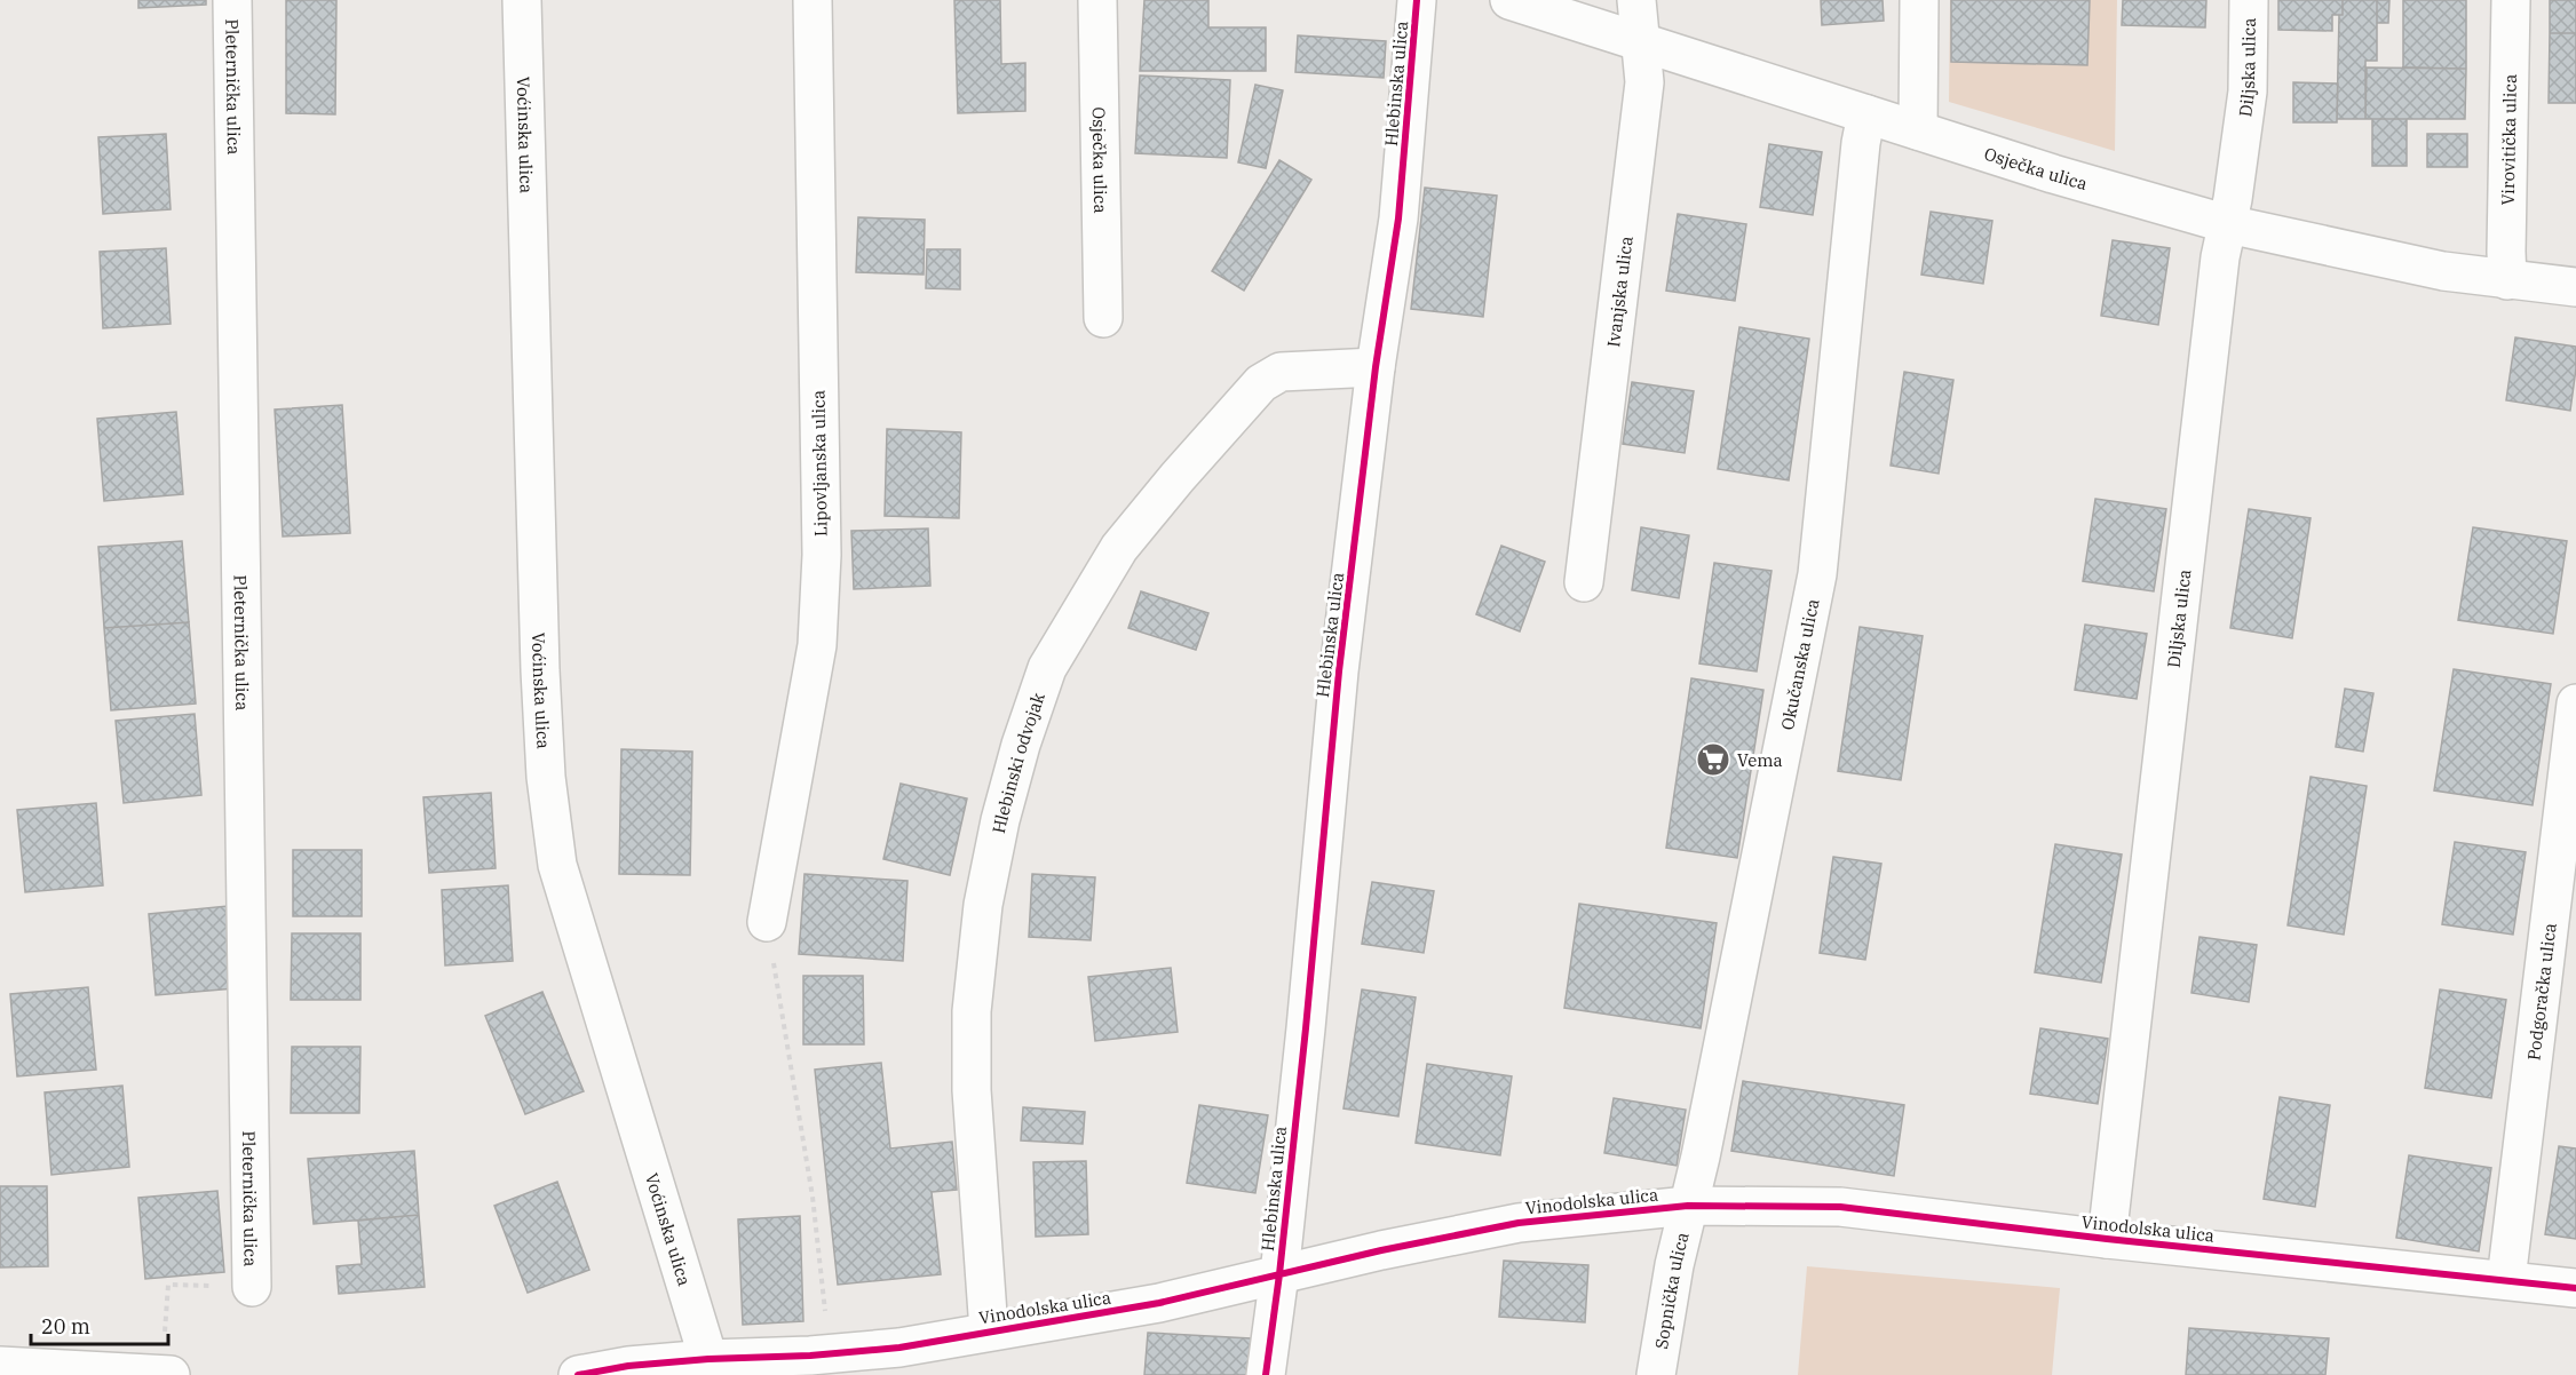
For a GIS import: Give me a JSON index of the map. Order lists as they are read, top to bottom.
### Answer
{
  "streets": {
    "street": [
      "Diljska ulica",
      "Hlebinska ulica",
      "Pleternička ulica",
      "Voćinska ulica",
      "Virovitička ulica",
      "Osječka ulica",
      "Ivanjska ulica",
      "Lipovljanska ulica",
      "Okučanska ulica",
      "Hlebinski odvojak",
      "Podgoračka ulica",
      "Vinodolska ulica",
      "Sopnička ulica"
    ]
  },
  "crossings": [
    ["Diljska ulica", "Osječka ulica"],
    ["Diljska ulica", "Vinodolska ulica"],
    ["Hlebinska ulica", "Hlebinski odvojak"],
    ["Hlebinska ulica", "Vinodolska ulica"],
    ["Voćinska ulica", "Vinodolska ulica"],
    ["Virovitička ulica", "Osječka ulica"],
    ["Osječka ulica", "Ivanjska ulica"],
    ["Osječka ulica", "Okučanska ulica"],
    ["Okučanska ulica", "Vinodolska ulica"],
    ["Okučanska ulica", "Sopnička ulica"],
    ["Hlebinski odvojak", "Vinodolska ulica"],
    ["Podgoračka ulica", "Vinodolska ulica"],
    ["Vinodolska ulica", "Sopnička ulica"]
  ],
  "places": {
    "supermarket": ["Vema"]
  },
  "scale_bar": "20 m"
}
